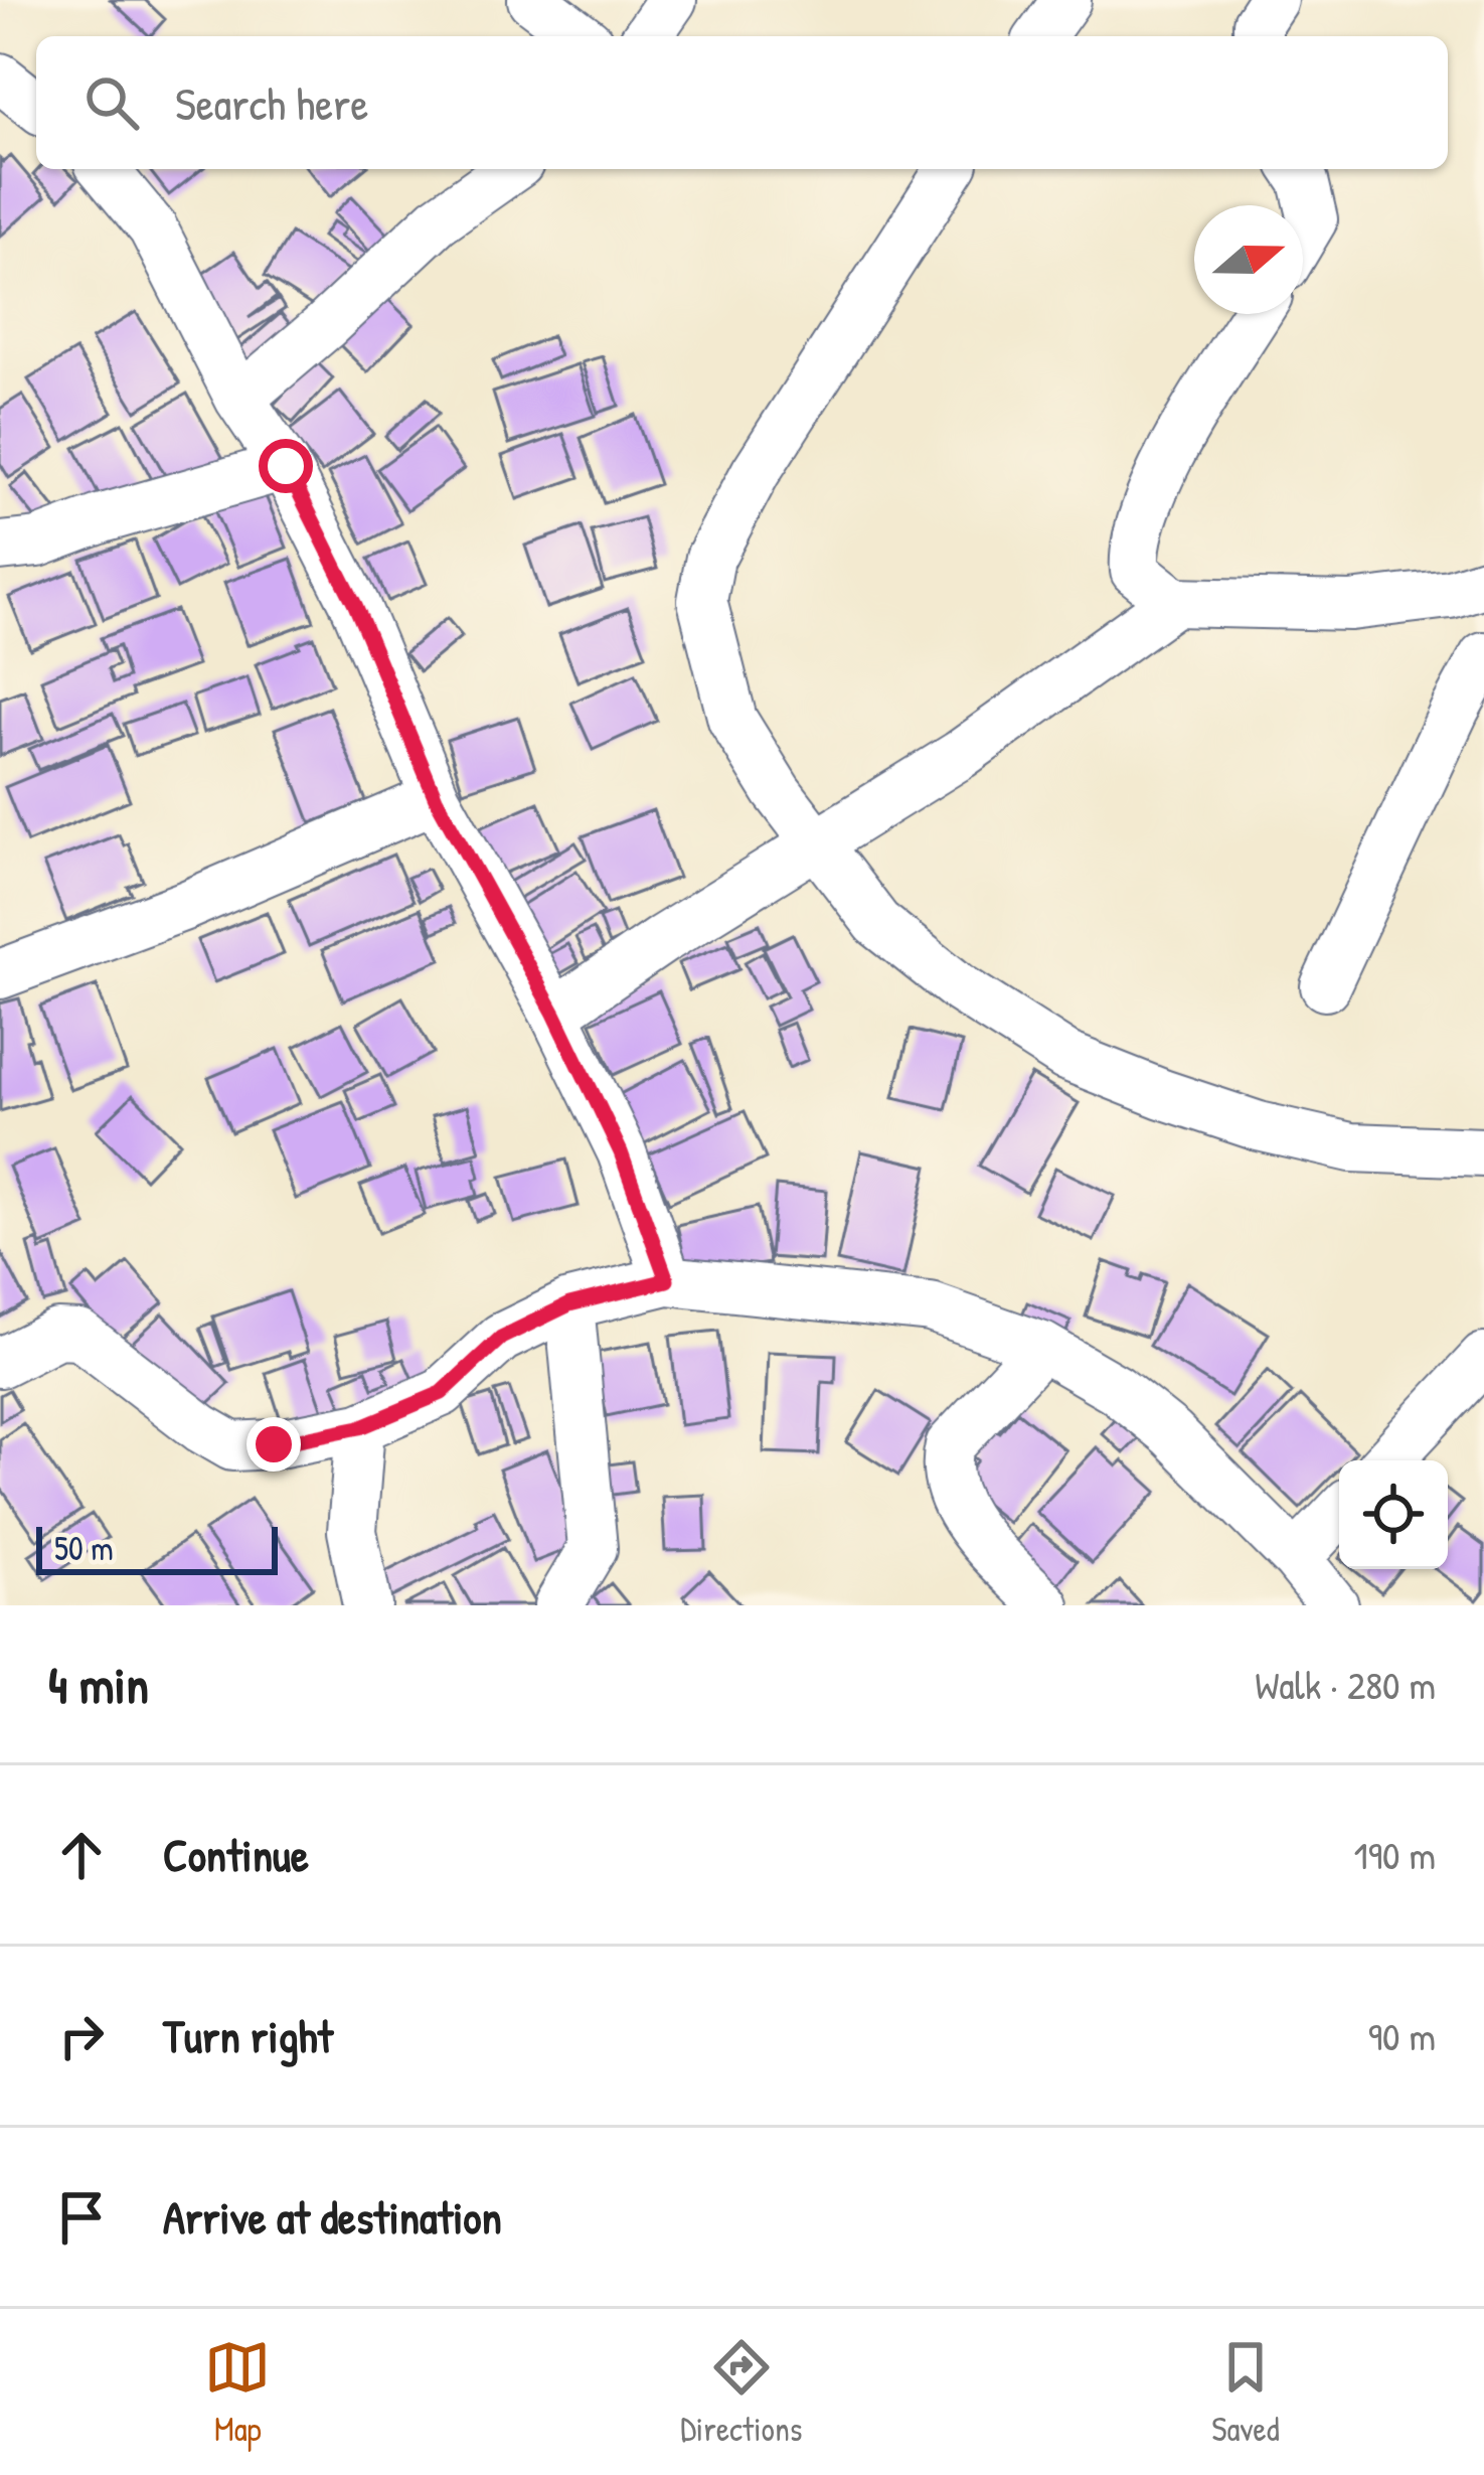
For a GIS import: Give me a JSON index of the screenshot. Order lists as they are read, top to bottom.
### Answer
{
  "scale_bar": "50 m",
  "north": "right",
  "page": {
    "search": "Search here",
    "scale": "50 m",
    "heading": ["4 min", "Walk · 280 m"],
    "list": [
      ["Continue", "190 m"],
      ["Turn right", "90 m"],
      "Arrive at destination"
    ],
    "nav": ["Map", "Directions", "Saved"]
  }
}
